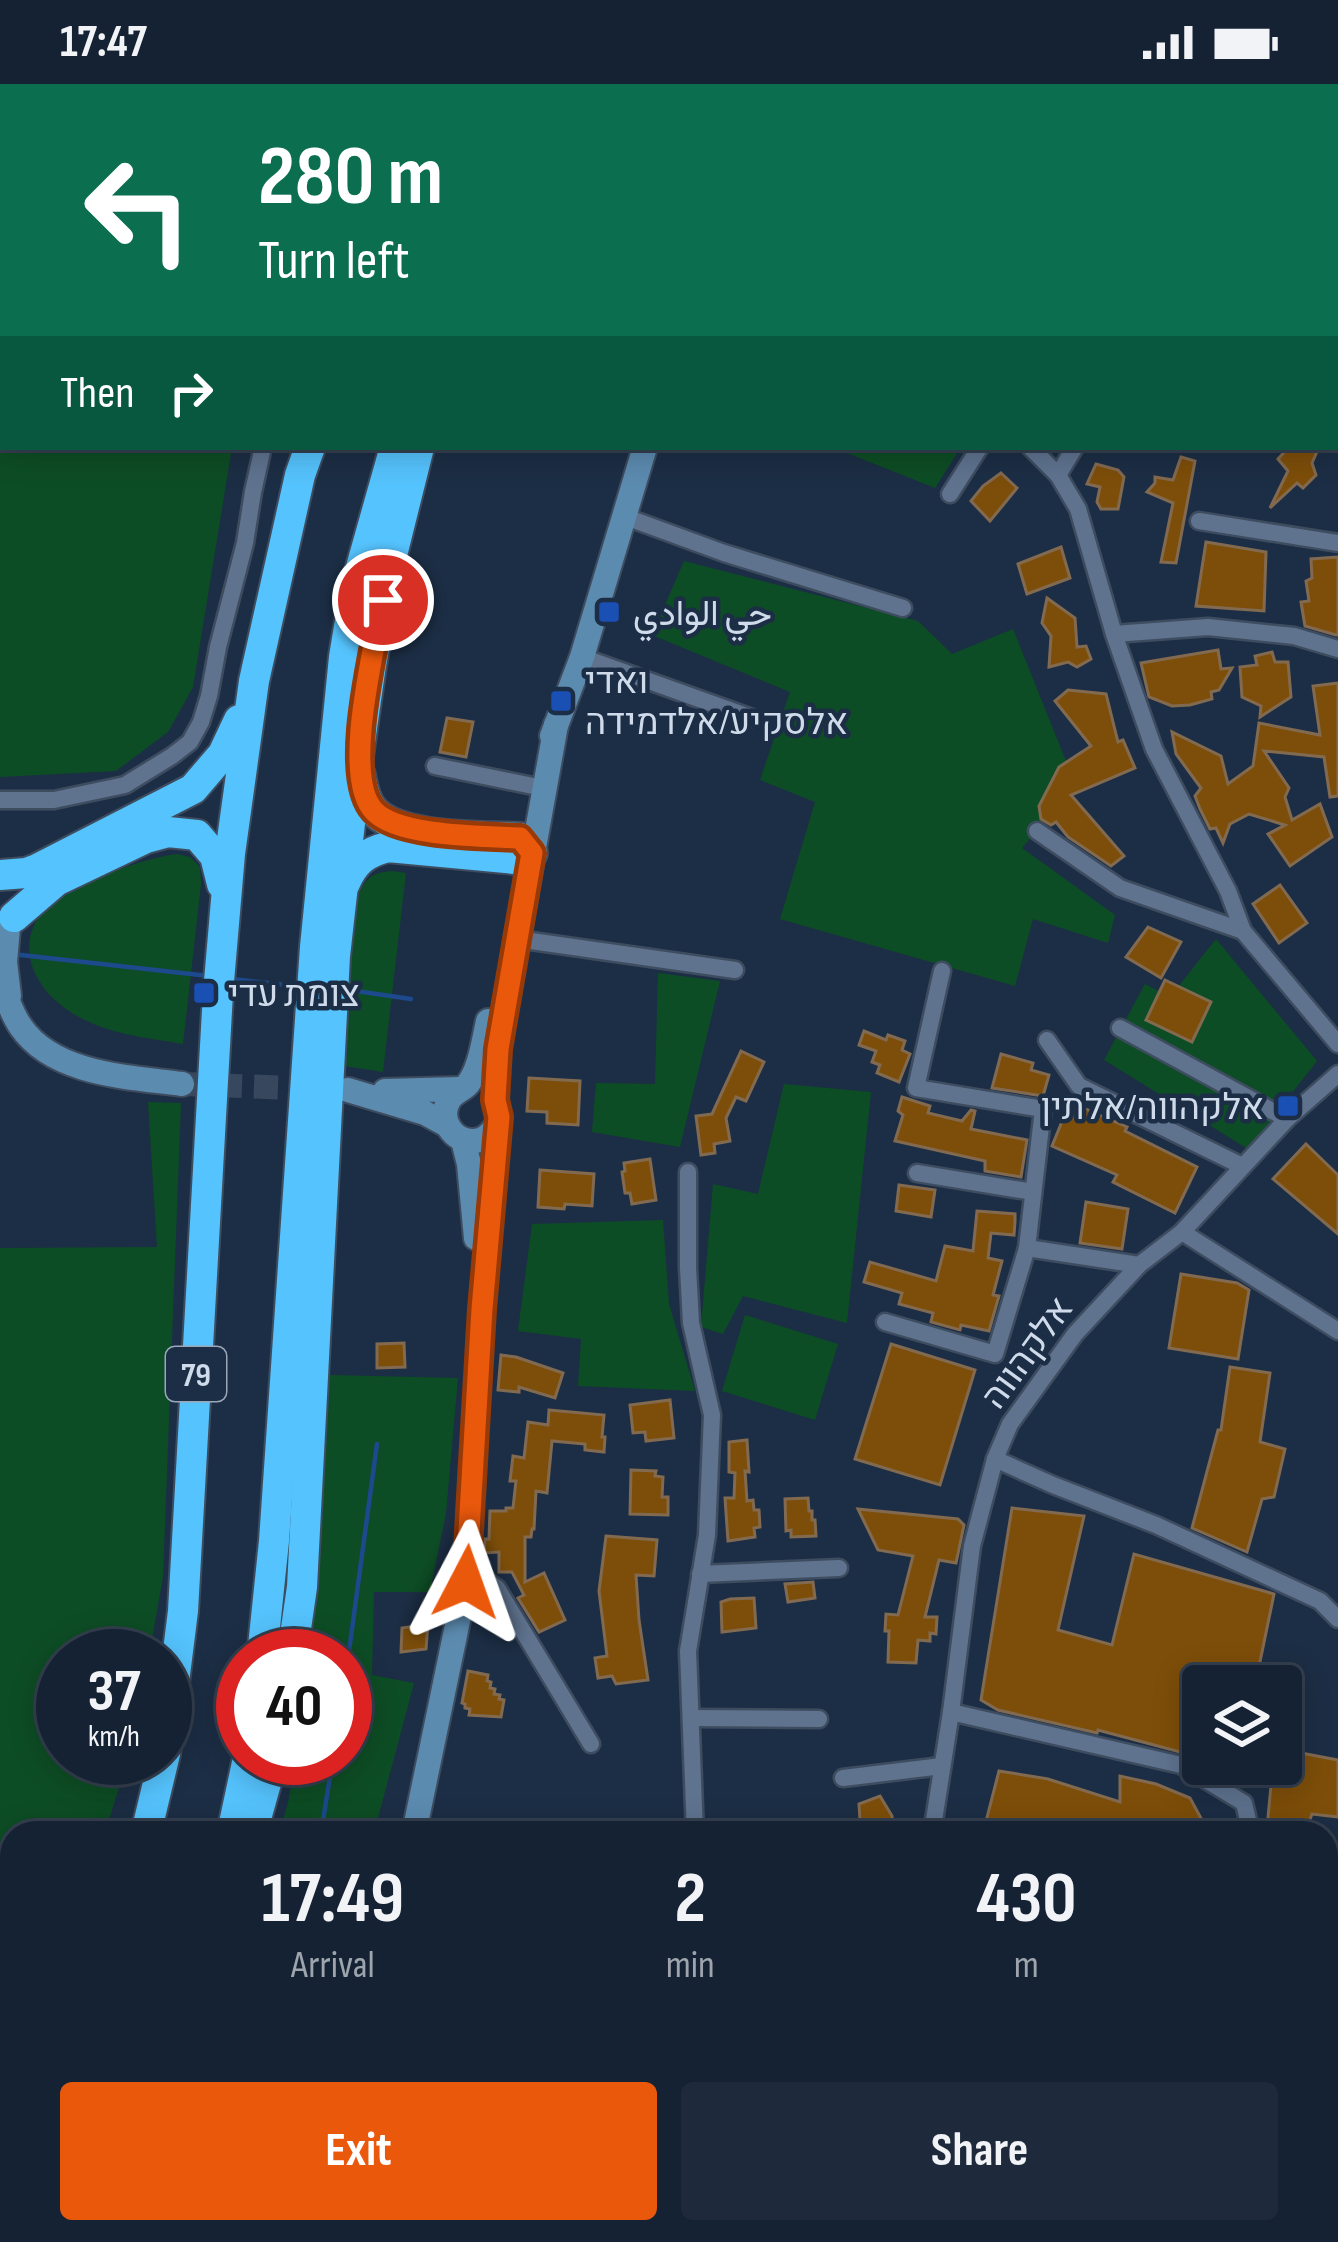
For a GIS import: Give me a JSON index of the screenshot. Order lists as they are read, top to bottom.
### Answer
{
  "streets": {
    "highway": ["79"],
    "street": ["אלקהווה"]
  },
  "places": {
    "transit": [
      "حي الوادي",
      "ואדי אלסקיע/אלדמידה",
      "צומת עדי",
      "אלקהווה/אלתין"
    ]
  },
  "page": {
    "status": "17:47",
    "turn": ["280 m", "Turn left"],
    "then": "Then",
    "speed": "37 km/h",
    "limit": "40",
    "eta": [
      "17:49",
      "Arrival",
      "2",
      "min",
      "430",
      "m"
    ],
    "buttons": ["Exit", "Share"]
  }
}
